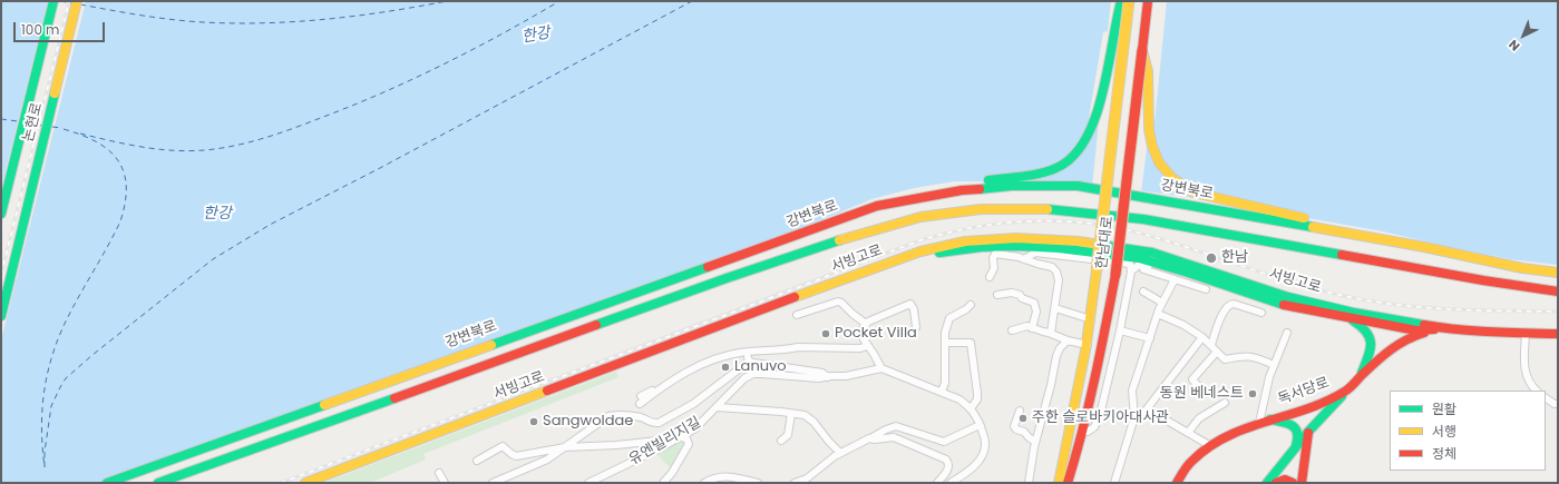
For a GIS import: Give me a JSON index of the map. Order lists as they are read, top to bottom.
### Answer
{
  "streets": {
    "main road": [
      "논현로",
      "강변북로",
      "한남대로",
      "서빙고로",
      "독서당로"
    ],
    "street": ["유엔빌리지길"]
  },
  "crossings": [
    ["서빙고로", "독서당로"]
  ],
  "water": ["한강"],
  "places": [
    "한남",
    "Pocket Villa",
    "Lanuvo",
    "동원 베네스트",
    "주한 슬로바키아대사관",
    "Sangwoldae"
  ],
  "legend": ["원활", "서행", "정체"],
  "scale_bar": "100 m",
  "north": "bottom left"
}
